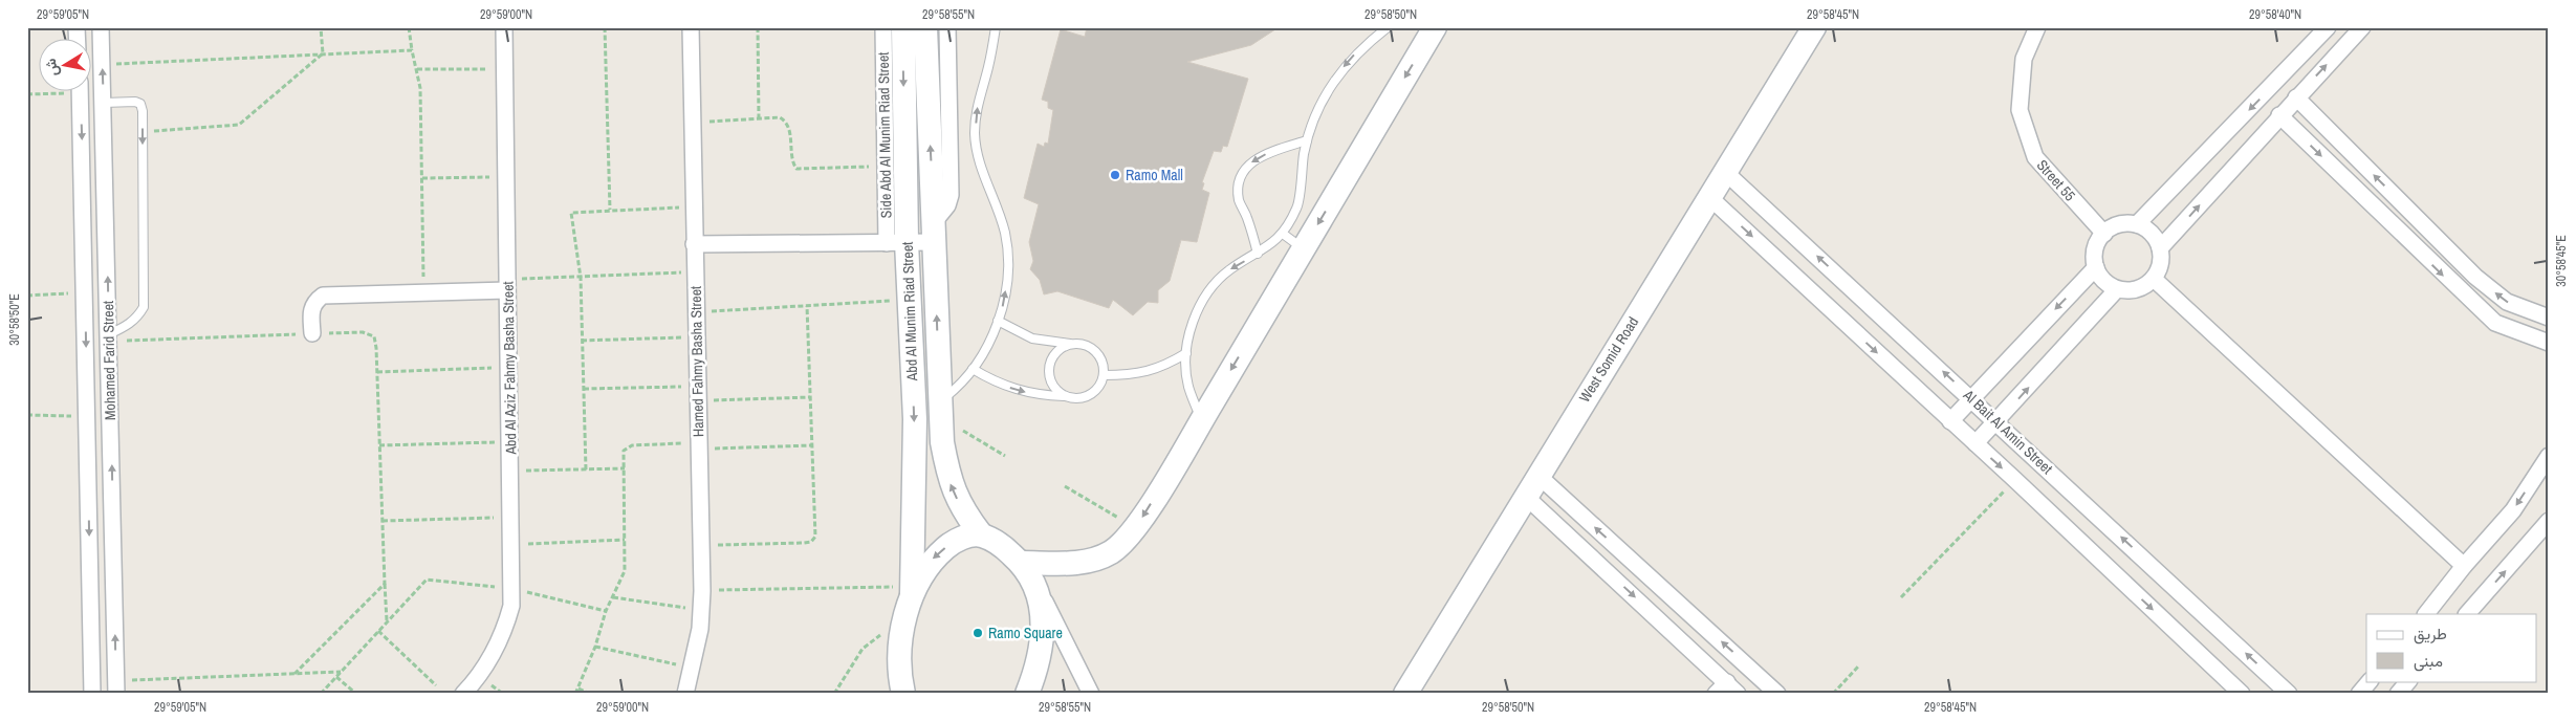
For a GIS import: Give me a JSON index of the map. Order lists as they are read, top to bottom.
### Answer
{
  "streets": {
    "street": [
      "Side Abd Al Munim Riad Street",
      "Street 55",
      "Abd Al Munim Riad Street",
      "West Somid Road",
      "Mohamed Farid Street",
      "Hamed Fahmy Basha Street",
      "Abd Al Aziz Fahmy Basha Street",
      "Al Bait Al Amin Street"
    ]
  },
  "crossings": [
    ["Side Abd Al Munim Riad Street", "Abd Al Munim Riad Street"],
    ["West Somid Road", "Al Bait Al Amin Street"]
  ],
  "places": ["Ramo Mall", "Ramo Square"],
  "legend": ["طريق", "مبنى"],
  "north": "left",
  "coordinates": [
    "29°59'05\"N",
    "29°59'00\"N",
    "29°58'55\"N",
    "29°58'50\"N",
    "29°58'45\"N",
    "29°58'40\"N",
    "30°58'45\"E",
    "30°58'50\"E"
  ]
}
